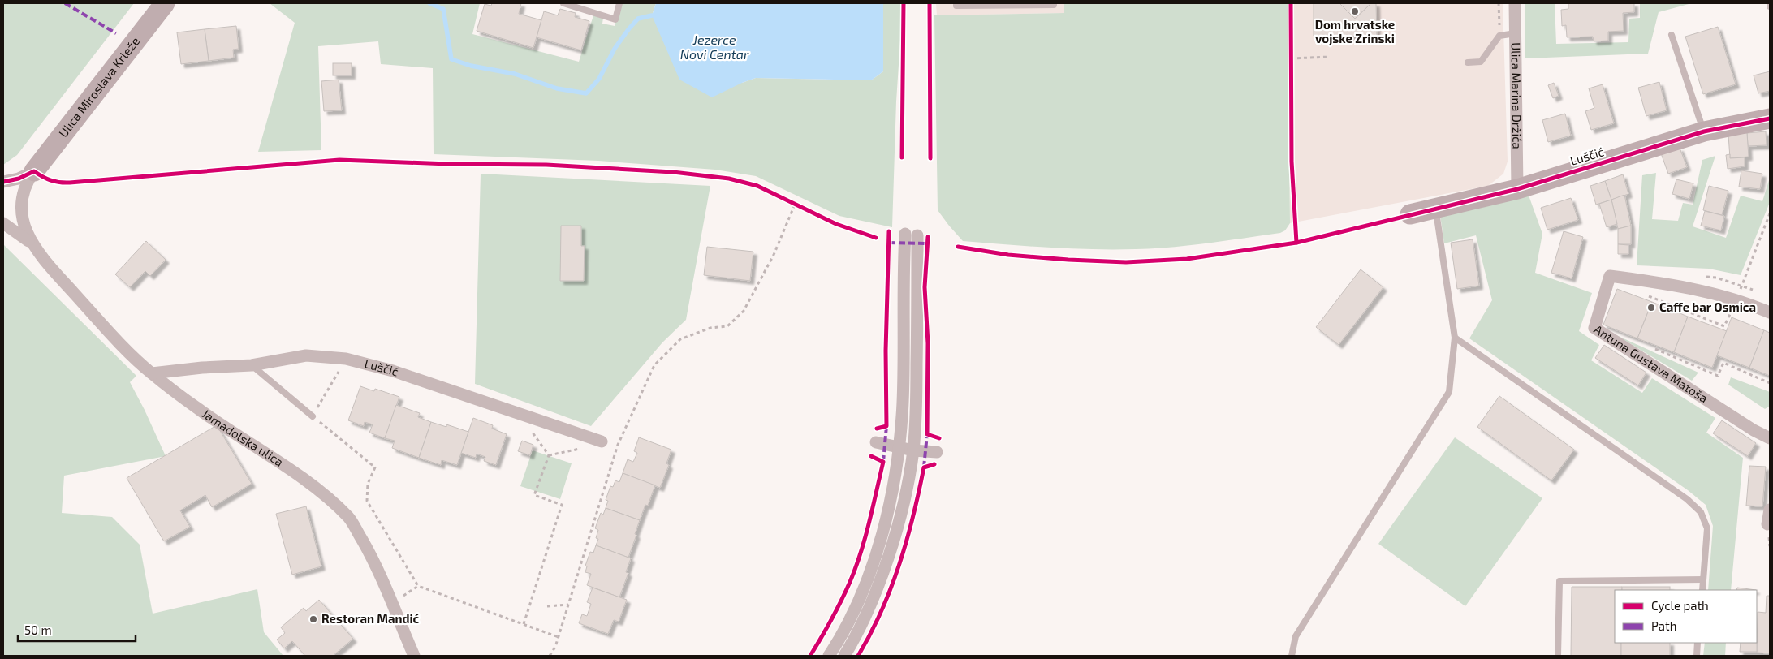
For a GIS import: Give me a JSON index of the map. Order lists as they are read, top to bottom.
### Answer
{
  "streets": {
    "main road": ["Ulica Miroslava Krleže", "Luščić"],
    "street": ["Ulica Marina Držića", "Antuna Gustava Matoša", "Jamadolska ulica"]
  },
  "crossings": [
    ["Ulica Miroslava Krleže", "Jamadolska ulica"],
    ["Ulica Marina Držića", "Luščić"],
    ["Luščić", "Jamadolska ulica"]
  ],
  "water": ["Jezerce Novi Centar"],
  "places": ["Dom hrvatske vojske Zrinski", "Caffe bar Osmica", "Restoran Mandić"],
  "legend": ["Cycle path", "Path"],
  "scale_bar": "50 m"
}
